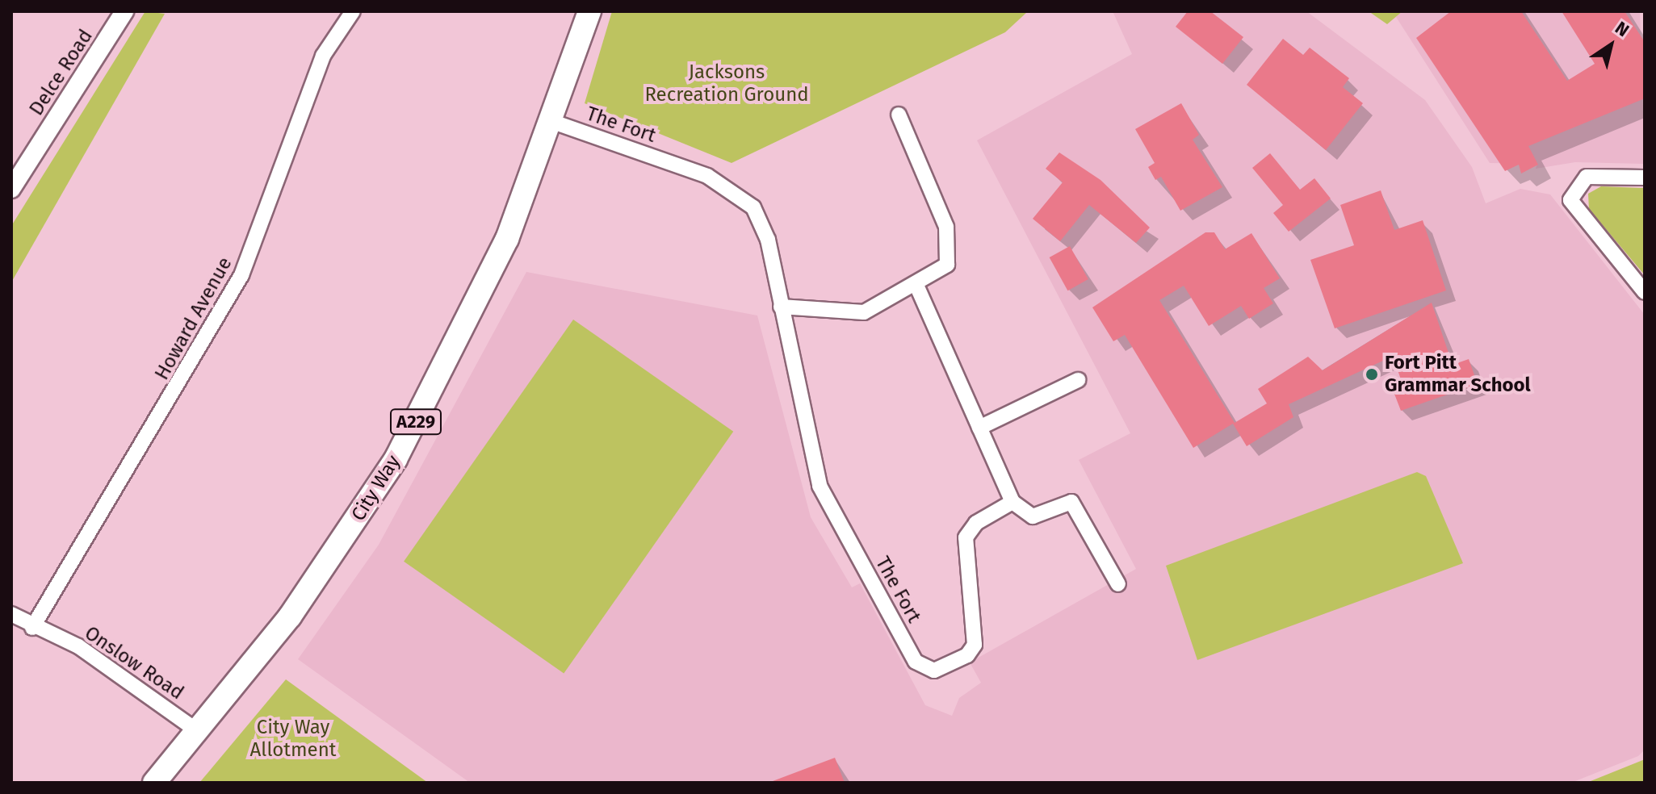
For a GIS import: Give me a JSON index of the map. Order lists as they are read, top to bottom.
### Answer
{
  "streets": {
    "main road": ["A229", "City Way"],
    "street": [
      "Delce Road",
      "The Fort",
      "Howard Avenue",
      "Onslow Road"
    ]
  },
  "crossings": [
    ["The Fort", "City Way"],
    ["Howard Avenue", "Onslow Road"],
    ["City Way", "Onslow Road"]
  ],
  "parks": ["Jacksons Recreation Ground", "City Way Allotment"],
  "places": ["Fort Pitt Grammar School"],
  "north": "top right"
}
